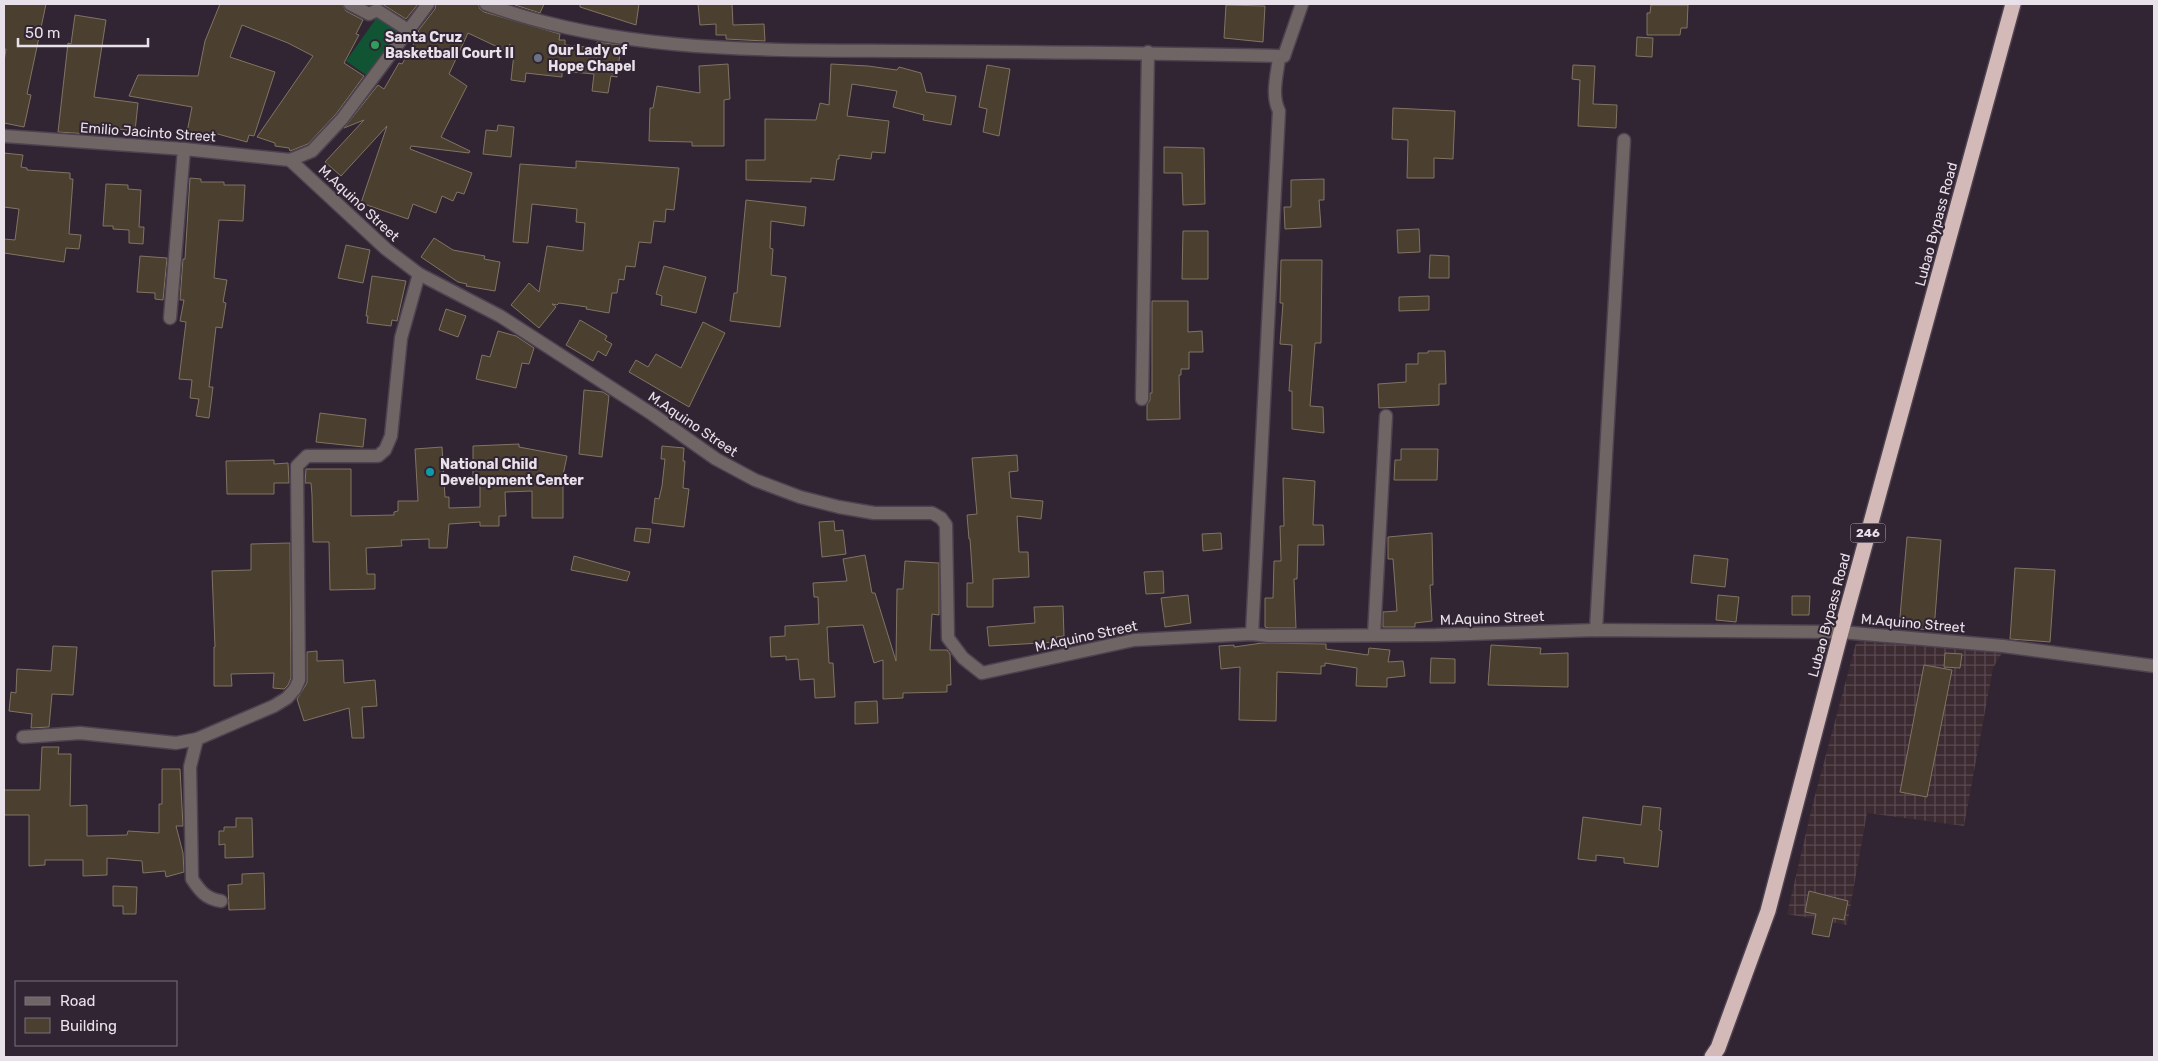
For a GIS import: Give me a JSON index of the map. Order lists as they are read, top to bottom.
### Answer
{
  "streets": {
    "highway": ["Lubao Bypass Road", "246"],
    "street": ["Emilio Jacinto Street", "M.Aquino Street"]
  },
  "crossings": [
    ["Emilio Jacinto Street", "M.Aquino Street"],
    ["M.Aquino Street", "Lubao Bypass Road"]
  ],
  "places": ["Santa Cruz Basketball Court II", "Our Lady of Hope Chapel", "National Child Development Center"],
  "legend": ["Road", "Building"],
  "scale_bar": "50 m"
}
